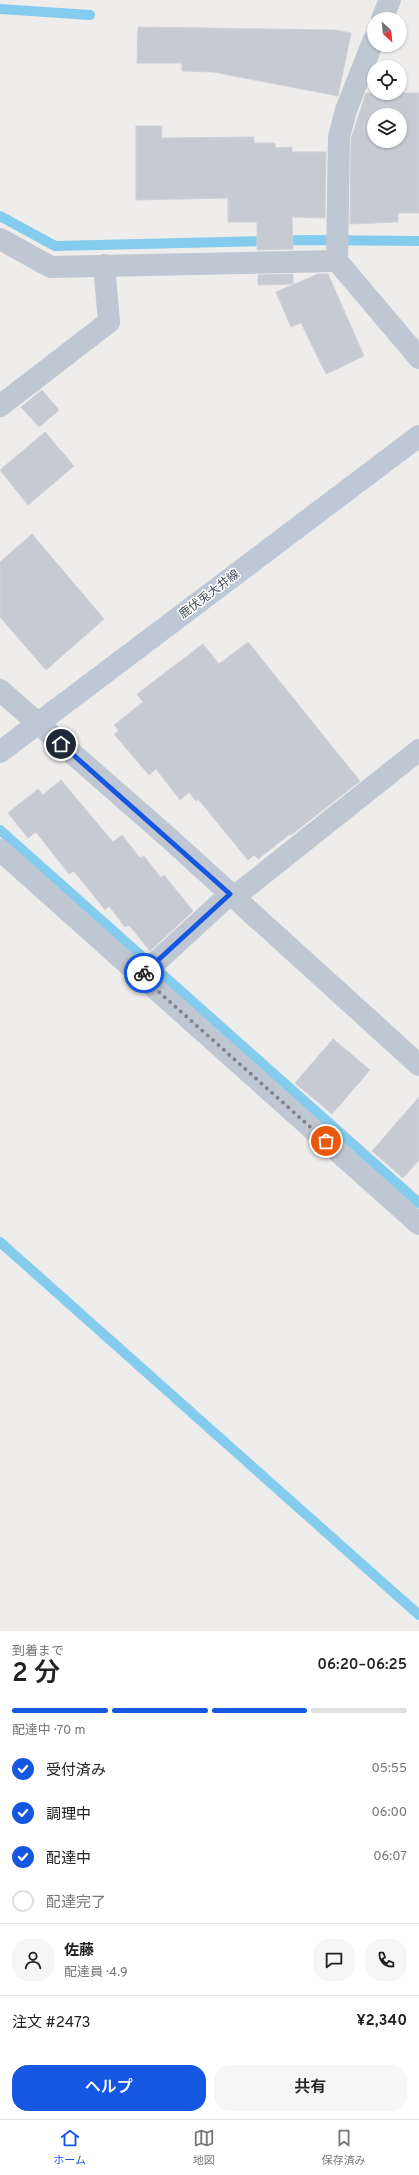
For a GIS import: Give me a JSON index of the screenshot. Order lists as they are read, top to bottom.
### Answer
{
  "streets": {
    "main road": ["鹿伏兎大井線"]
  },
  "north": "bottom right",
  "page": {
    "heading": ["2 分", "到着まで", "06:20–06:25"],
    "panel": [
      "佐藤",
      "配達員 · 4.9",
      "注文 #2473",
      "¥2,340"
    ],
    "bar": "配達中 · 70 m",
    "list": [
      ["受付済み", "05:55"],
      ["調理中", "06:00"],
      ["配達中", "06:07"],
      "配達完了"
    ],
    "buttons": ["ヘルプ", "共有"],
    "tabs": ["ホーム", "地図", "保存済み"]
  }
}
